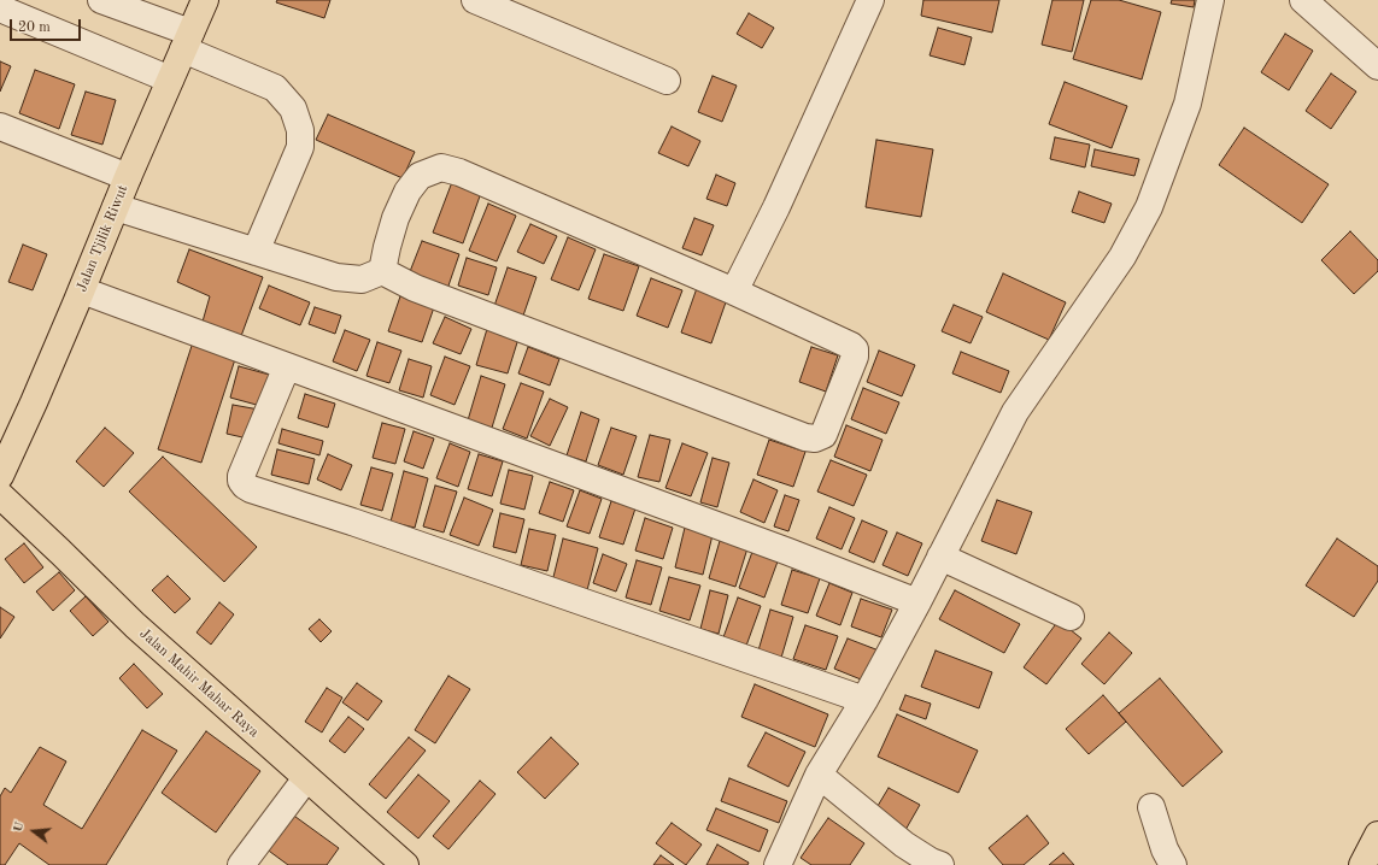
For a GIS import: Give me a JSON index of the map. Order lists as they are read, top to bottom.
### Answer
{
  "streets": {
    "main road": ["Jalan Tjilik Riwut", "Jalan Mahir Mahar Raya"]
  },
  "scale_bar": "20 m",
  "north": "left"
}
